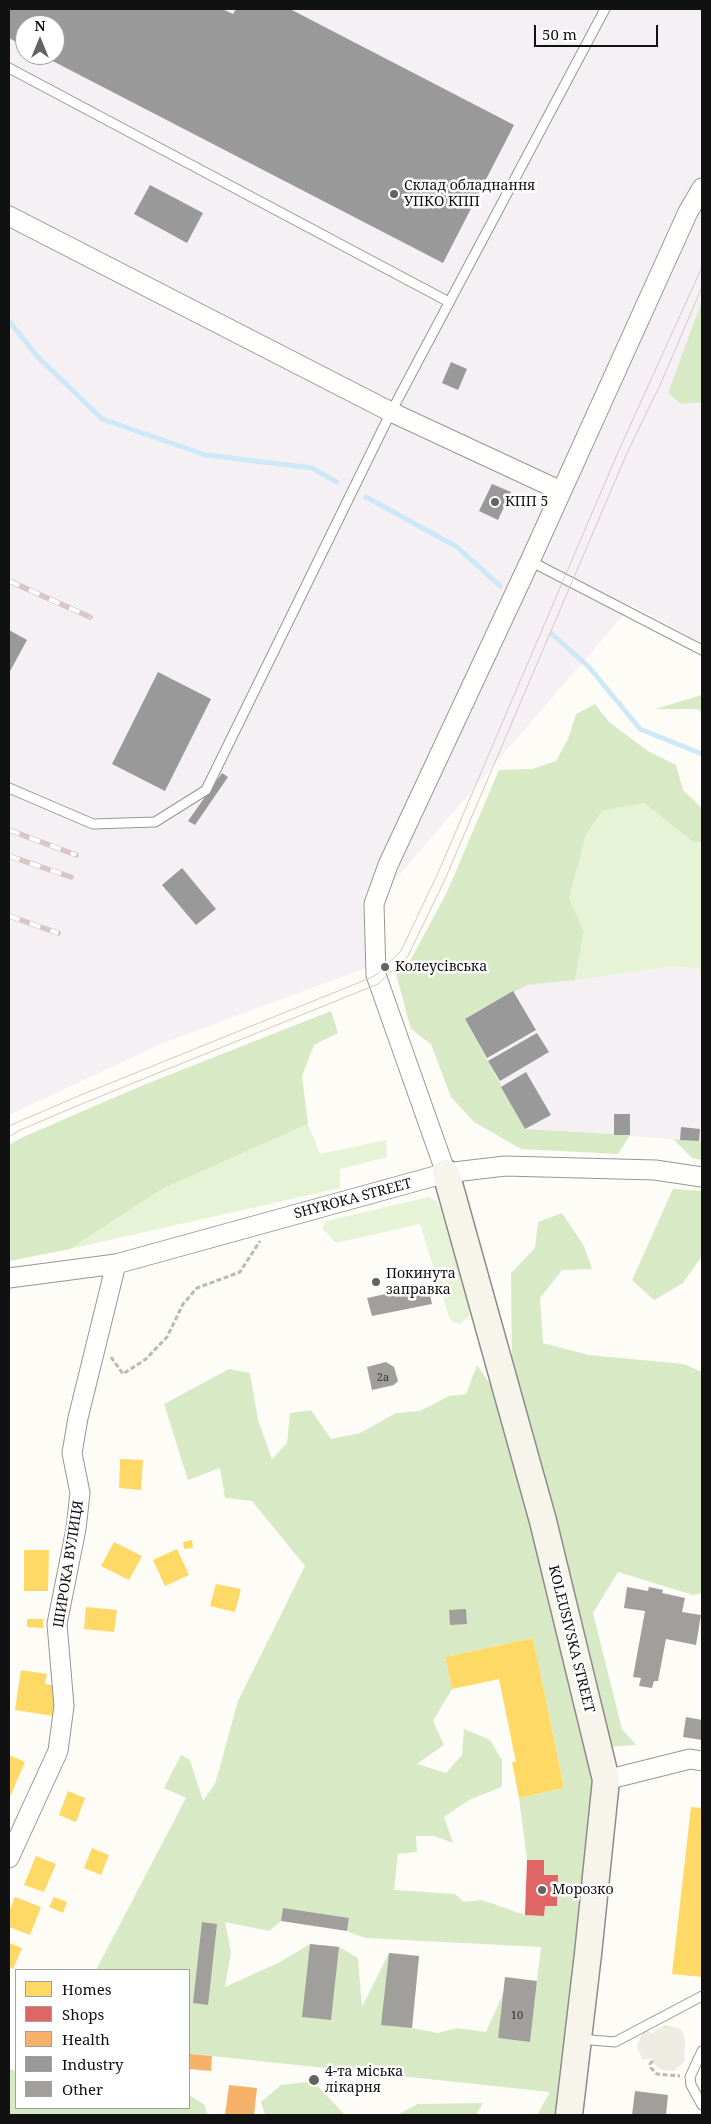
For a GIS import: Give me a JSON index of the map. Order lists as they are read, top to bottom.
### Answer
{
  "streets": {
    "street": ["SHYROKA STREET", "ШИРОКА ВУЛИЦЯ", "KOLEUSIVSKA STREET"]
  },
  "crossings": [
    ["SHYROKA STREET", "ШИРОКА ВУЛИЦЯ"],
    ["SHYROKA STREET", "KOLEUSIVSKA STREET"]
  ],
  "places": [
    "Склад обладнання УПКО КПП",
    "КПП 5",
    "Колеусівська",
    "Покинута заправка",
    "Морозко",
    "4-та міська лікарня"
  ],
  "house_numbers": ["2а", "10"],
  "legend": [
    "Homes",
    "Shops",
    "Health",
    "Industry",
    "Other"
  ],
  "scale_bar": "50 m",
  "north": "top"
}
